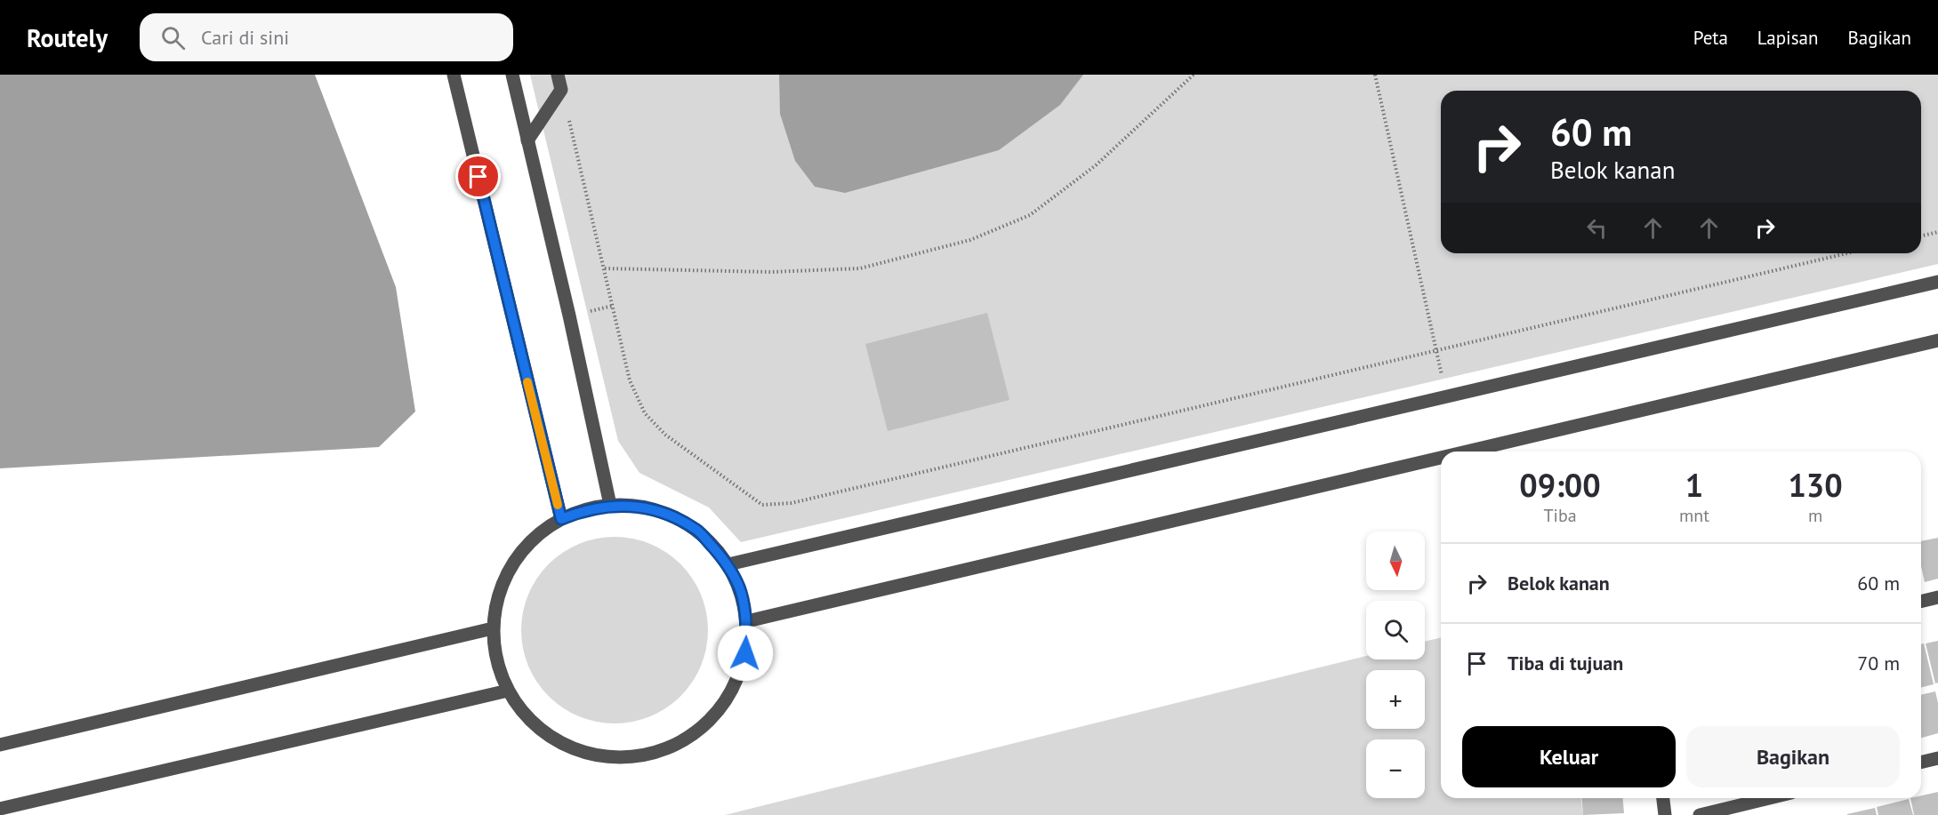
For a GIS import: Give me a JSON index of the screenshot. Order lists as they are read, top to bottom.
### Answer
{
  "north": "bottom",
  "page": {
    "header": "Routely",
    "search": "Cari di sini",
    "nav": ["Peta", "Lapisan", "Bagikan"],
    "turn": ["60 m", "Belok kanan"],
    "eta": [
      "09:00",
      "Tiba",
      "1",
      "mnt",
      "130",
      "m"
    ],
    "map_buttons": ["+", "−"],
    "list": [
      {
        "name": "Belok kanan",
        "value": "60 m"
      },
      {
        "name": "Tiba di tujuan",
        "value": "70 m"
      }
    ],
    "buttons": ["Keluar", "Bagikan"]
  }
}
